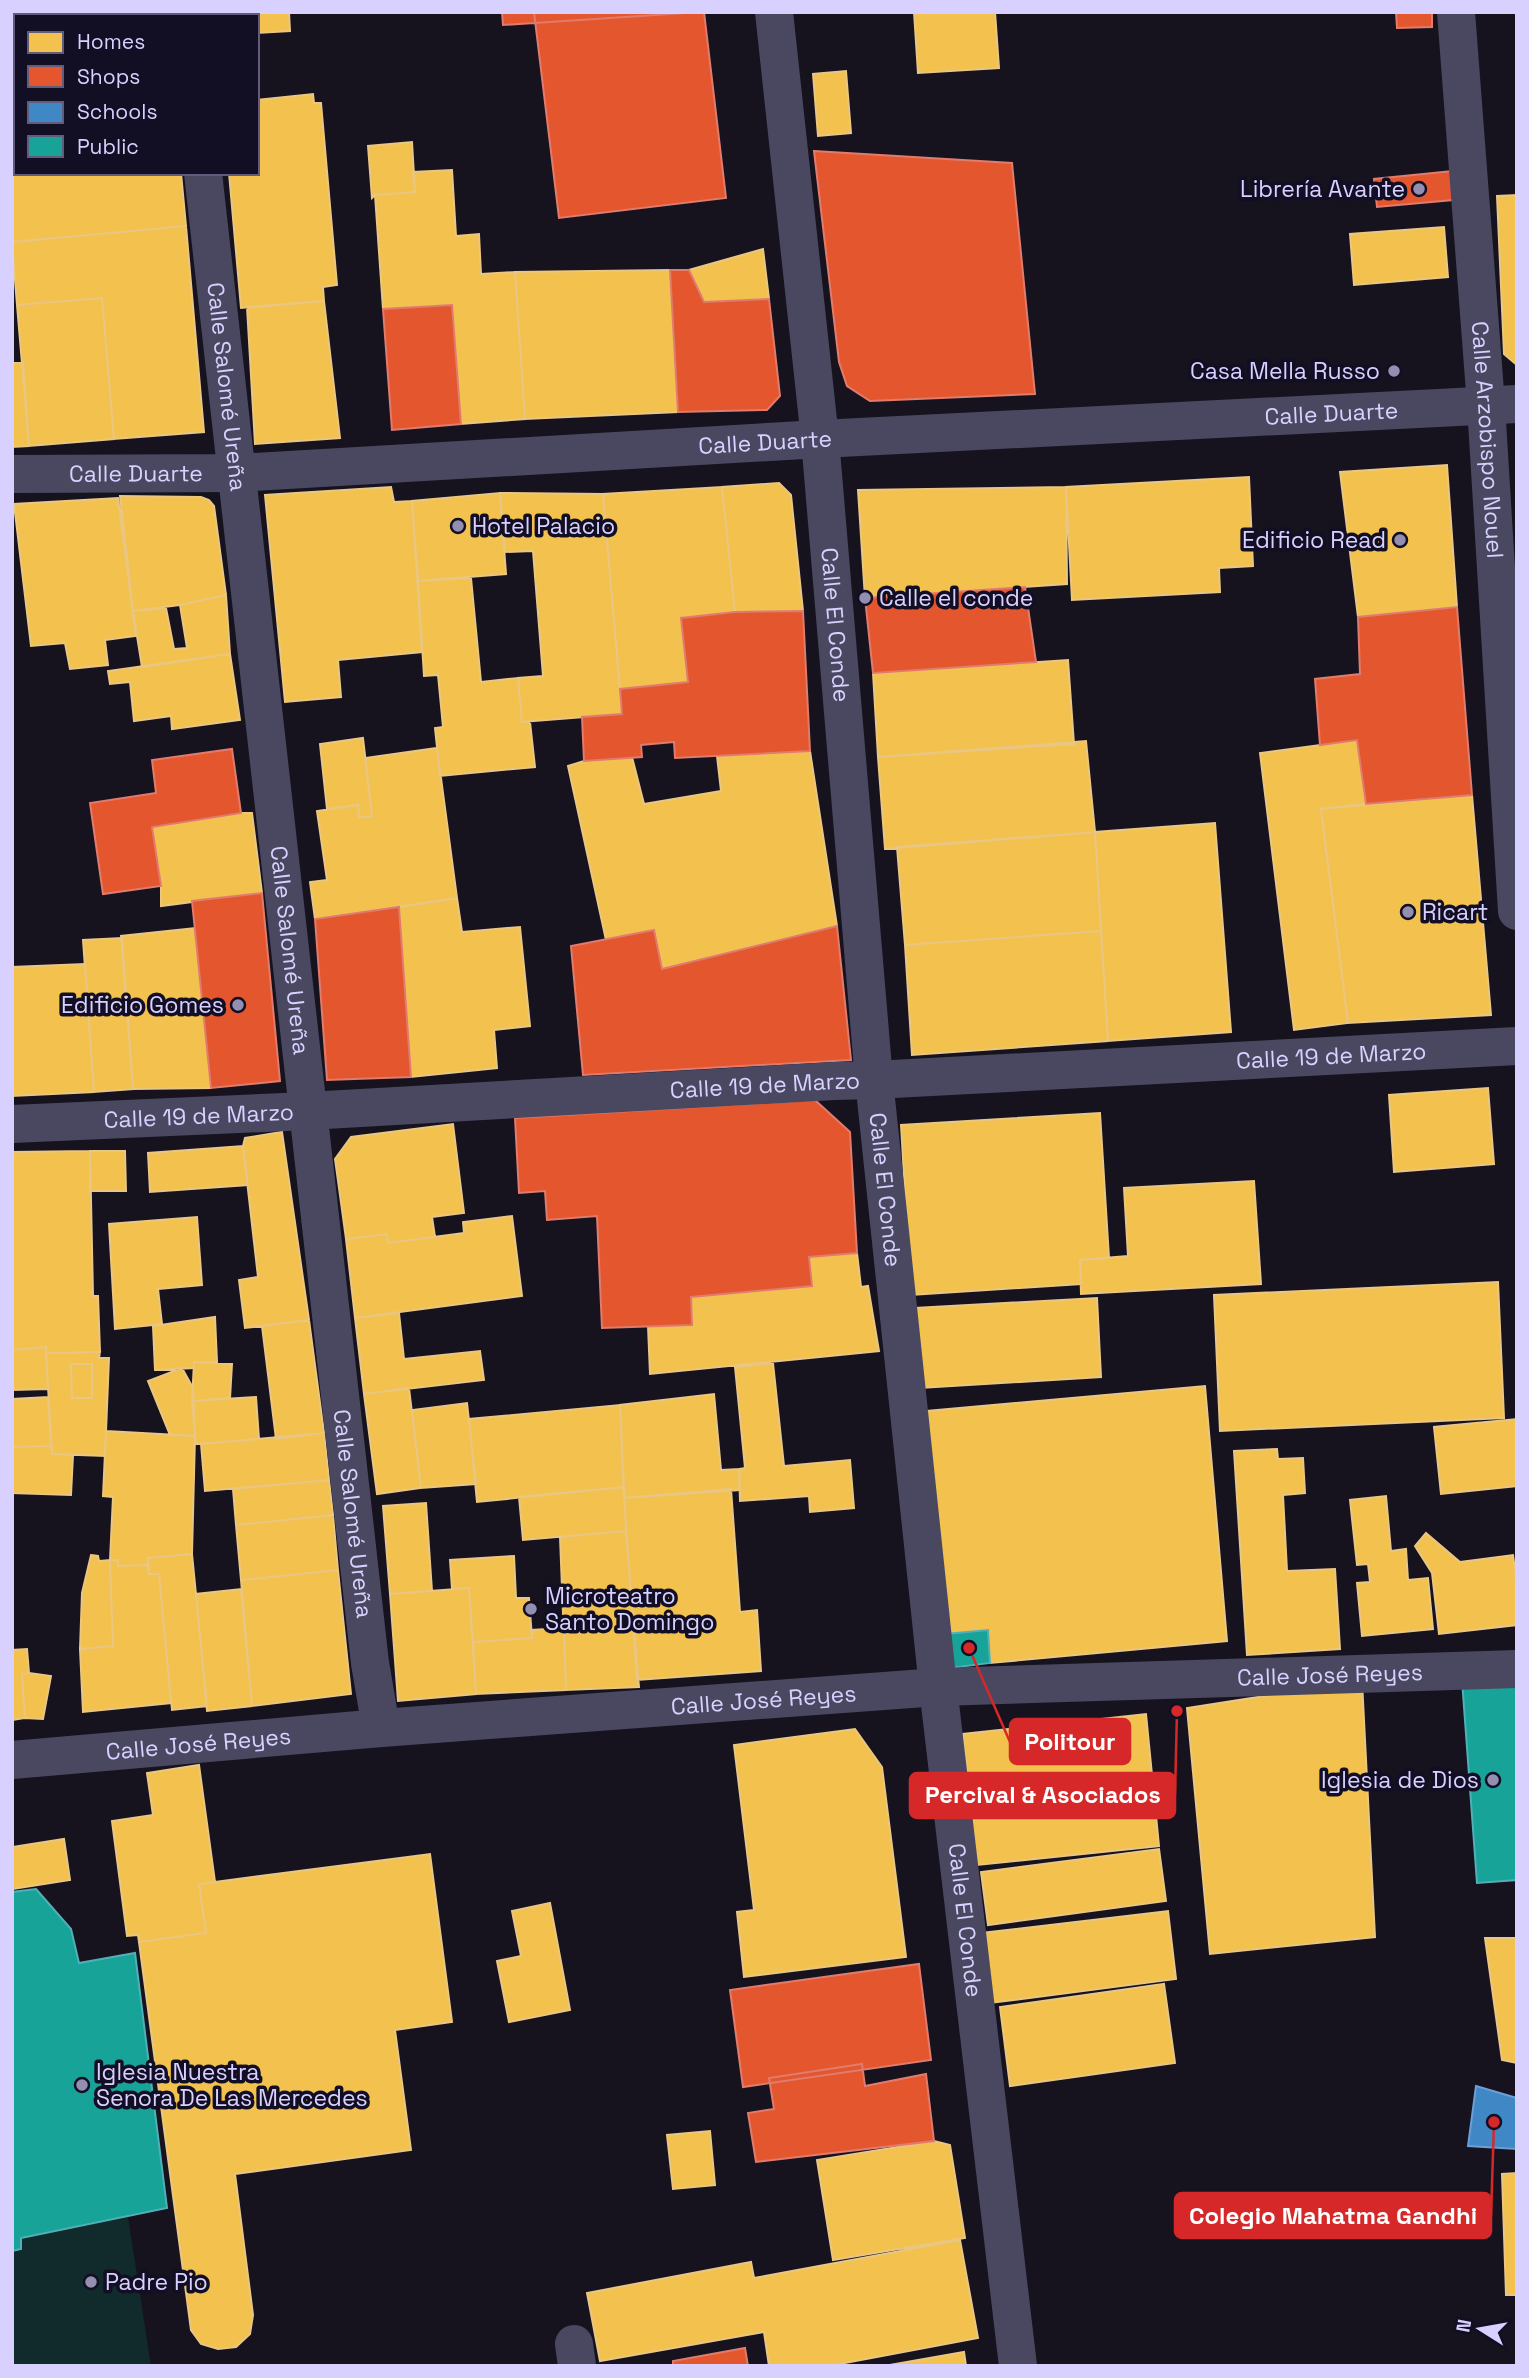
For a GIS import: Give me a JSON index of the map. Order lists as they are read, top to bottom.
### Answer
{
  "streets": {
    "street": [
      "Calle Salomé Ureña",
      "Calle Duarte",
      "Calle Arzobispo Nouel",
      "Calle El Conde",
      "Calle 19 de Marzo",
      "Calle José Reyes"
    ]
  },
  "crossings": [
    ["Calle Salomé Ureña", "Calle Duarte"],
    ["Calle Salomé Ureña", "Calle 19 de Marzo"],
    ["Calle Salomé Ureña", "Calle José Reyes"],
    ["Calle Duarte", "Calle Arzobispo Nouel"],
    ["Calle Duarte", "Calle El Conde"],
    ["Calle El Conde", "Calle 19 de Marzo"],
    ["Calle El Conde", "Calle José Reyes"]
  ],
  "places": [
    "Librería Avante",
    "Casa Mella Russo",
    "Hotel Palacio",
    "Edificio Read",
    "Calle el conde",
    "Ricart",
    "Edificio Gomes",
    "Microteatro Santo Domingo",
    "Politour",
    "Percival & Asociados",
    "Iglesia de Dios",
    "Iglesia Nuestra Senora De Las Mercedes",
    "Colegio Mahatma Gandhi",
    "Padre Pio"
  ],
  "legend": [
    "Homes",
    "Shops",
    "Schools",
    "Public"
  ],
  "north": "left"
}
